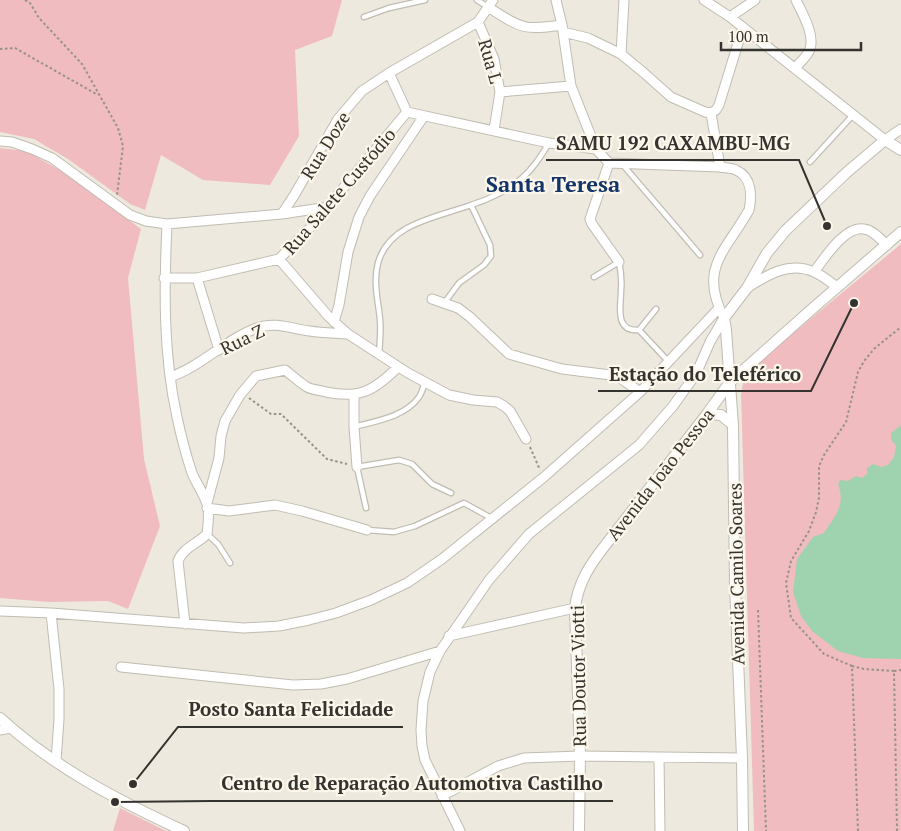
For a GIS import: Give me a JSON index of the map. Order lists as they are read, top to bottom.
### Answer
{
  "streets": {
    "street": [
      "Rua L",
      "Rua Doze",
      "Rua Salete Custódio",
      "Rua Z",
      "Avenida João Pessoa",
      "Avenida Camilo Soares",
      "Rua Doutor Viotti"
    ]
  },
  "crossings": [
    ["Rua L", "Rua Doze"],
    ["Rua Doze", "Rua Salete Custódio"],
    ["Avenida João Pessoa", "Avenida Camilo Soares"],
    ["Avenida João Pessoa", "Rua Doutor Viotti"]
  ],
  "districts": ["Santa Teresa"],
  "places": [
    "SAMU 192 CAXAMBU-MG",
    "Estação do Teleférico",
    "Posto Santa Felicidade",
    "Centro de Reparação Automotiva Castilho"
  ],
  "scale_bar": "100 m"
}
